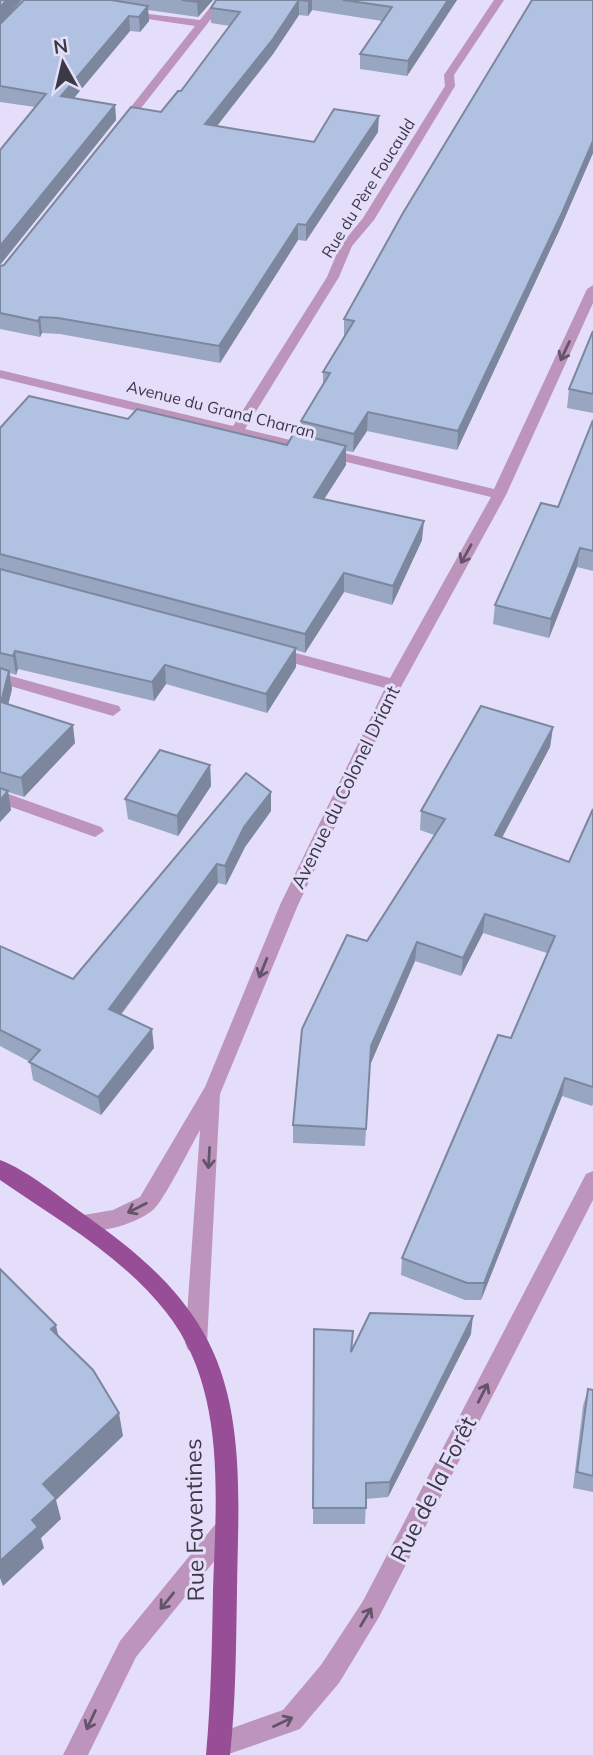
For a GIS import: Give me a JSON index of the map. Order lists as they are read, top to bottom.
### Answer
{
  "streets": {
    "main road": ["Rue Faventines"],
    "street": [
      "Rue du Père Foucauld",
      "Avenue du Grand Charran",
      "Avenue du Colonel Driant",
      "Rue de la Forêt"
    ]
  },
  "crossings": [
    ["Rue du Père Foucauld", "Avenue du Grand Charran"],
    ["Avenue du Grand Charran", "Avenue du Colonel Driant"],
    ["Avenue du Colonel Driant", "Rue Faventines"],
    ["Rue de la Forêt", "Rue Faventines"]
  ],
  "one_way": ["Avenue du Colonel Driant", "Rue de la Forêt"],
  "north": "top"
}
